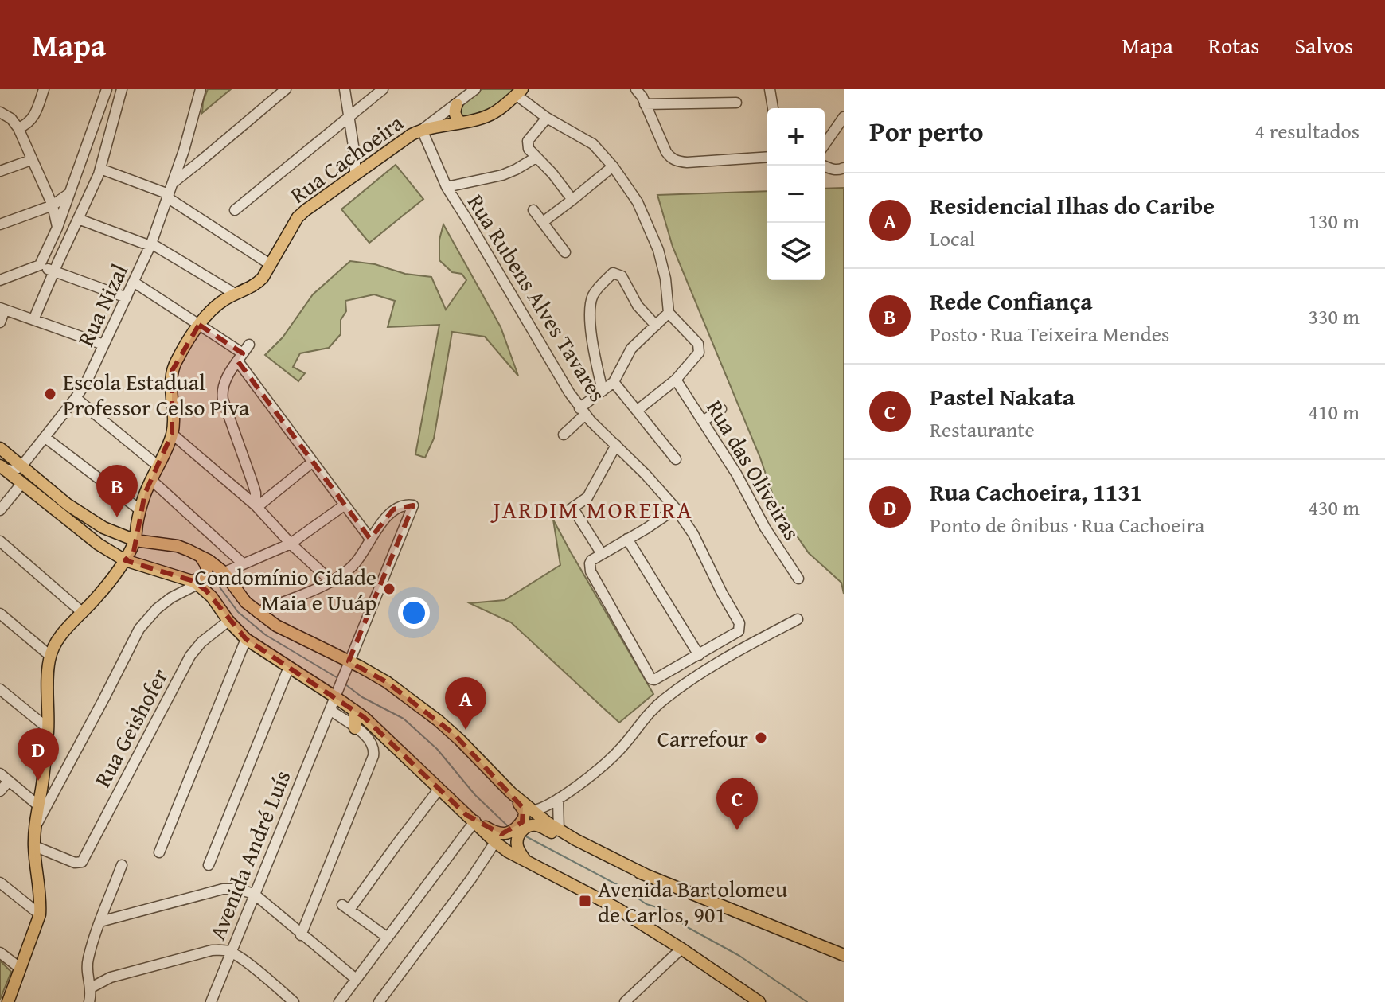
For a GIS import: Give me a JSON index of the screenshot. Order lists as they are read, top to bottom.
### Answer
{
  "streets": {
    "main road": ["Rua Cachoeira"],
    "street": [
      "Rua Rubens Alves Tavares",
      "Rua Nizal",
      "Rua das Oliveiras",
      "Rua Geishofer",
      "Avenida André Luís"
    ]
  },
  "crossings": [
    ["Rua Cachoeira", "Rua Rubens Alves Tavares"],
    ["Rua Cachoeira", "Rua Geishofer"]
  ],
  "districts": ["JARDIM MOREIRA"],
  "places": {
    "other": ["Escola Estadual Professor Celso Piva", "Condomínio Cidade Maia e Uuáp", "Carrefour"],
    "transit": ["Avenida Bartolomeu de Carlos, 901"]
  },
  "page": {
    "header": "Mapa",
    "nav": ["Mapa", "Rotas", "Salvos"],
    "heading": ["Por perto", "4 resultados"],
    "map_buttons": ["+", "−"],
    "list": [
      {
        "mark": "A",
        "name": "Residencial Ilhas do Caribe",
        "note": "Local",
        "value": "130 m"
      },
      {
        "mark": "B",
        "name": "Rede Confiança",
        "note": "Posto · Rua Teixeira Mendes",
        "value": "330 m"
      },
      {
        "mark": "C",
        "name": "Pastel Nakata",
        "note": "Restaurante",
        "value": "410 m"
      },
      {
        "mark": "D",
        "name": "Rua Cachoeira, 1131",
        "note": "Ponto de ônibus · Rua Cachoeira",
        "value": "430 m"
      }
    ],
    "pins": [
      "B",
      "A",
      "D",
      "C"
    ]
  }
}
